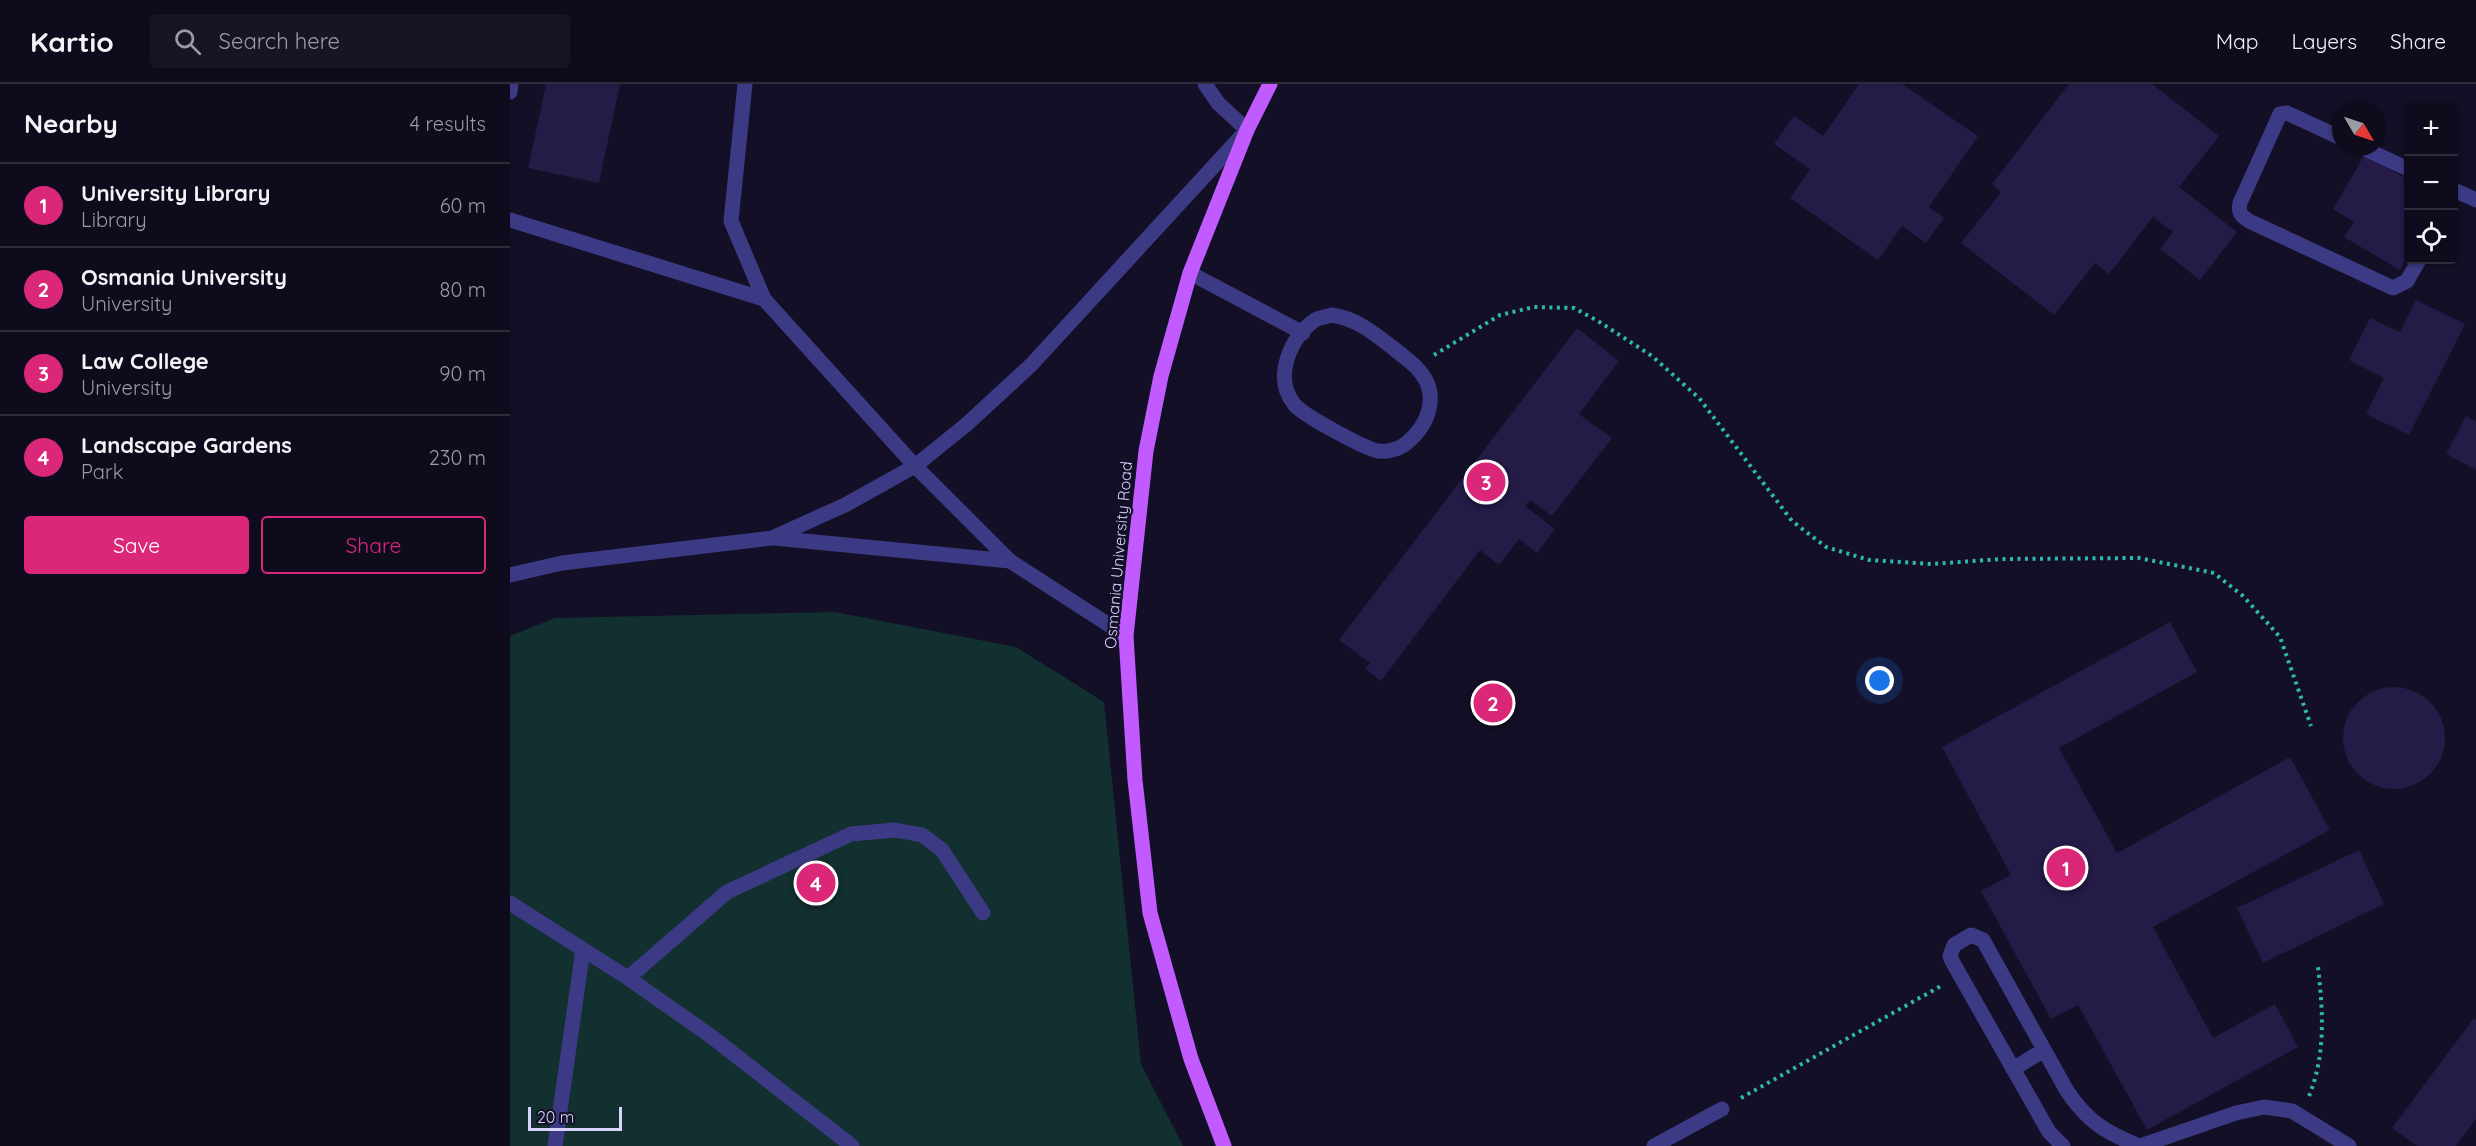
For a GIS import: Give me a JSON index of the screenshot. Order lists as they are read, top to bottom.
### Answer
{
  "streets": {
    "main road": ["Osmania University Road"]
  },
  "scale_bar": "20 m",
  "north": "bottom right",
  "page": {
    "header": "Kartio",
    "search": "Search here",
    "nav": ["Map", "Layers", "Share"],
    "heading": ["Nearby", "4 results"],
    "map_buttons": ["+", "−"],
    "list": [
      {
        "mark": "1",
        "name": "University Library",
        "note": "Library",
        "value": "60 m"
      },
      {
        "mark": "2",
        "name": "Osmania University",
        "note": "University",
        "value": "80 m"
      },
      {
        "mark": "3",
        "name": "Law College",
        "note": "University",
        "value": "90 m"
      },
      {
        "mark": "4",
        "name": "Landscape Gardens",
        "note": "Park",
        "value": "230 m"
      }
    ],
    "pins": [
      "3",
      "2",
      "1",
      "4"
    ],
    "buttons": ["Save", "Share"],
    "scale": "20 m"
  }
}
